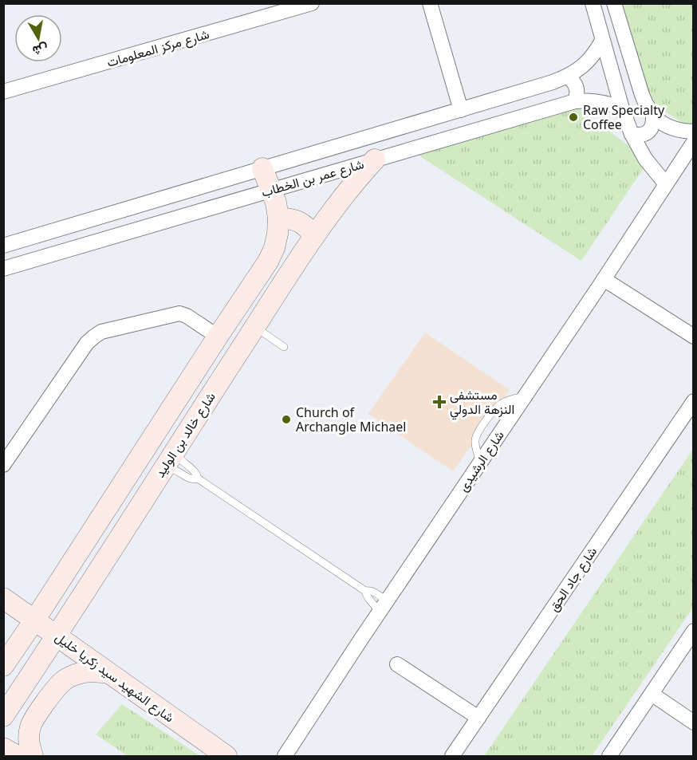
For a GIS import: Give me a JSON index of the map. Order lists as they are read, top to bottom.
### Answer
{
  "streets": {
    "street": [
      "شارع مركز المعلومات",
      "شارع عمر بن الخطاب",
      "شارع خالد بن الوليد",
      "شارع الرشيدى",
      "شارع جاد الحق",
      "شارع الشهيد سيد زكريا خليل"
    ]
  },
  "crossings": [
    ["شارع عمر بن الخطاب", "شارع خالد بن الوليد"],
    ["شارع خالد بن الوليد", "شارع الشهيد سيد زكريا خليل"]
  ],
  "places": {
    "other": ["Raw Specialty Coffee", "Church of Archangle Michael"],
    "health": ["مستشفى النزهة الدولي"]
  },
  "north": "bottom"
}
